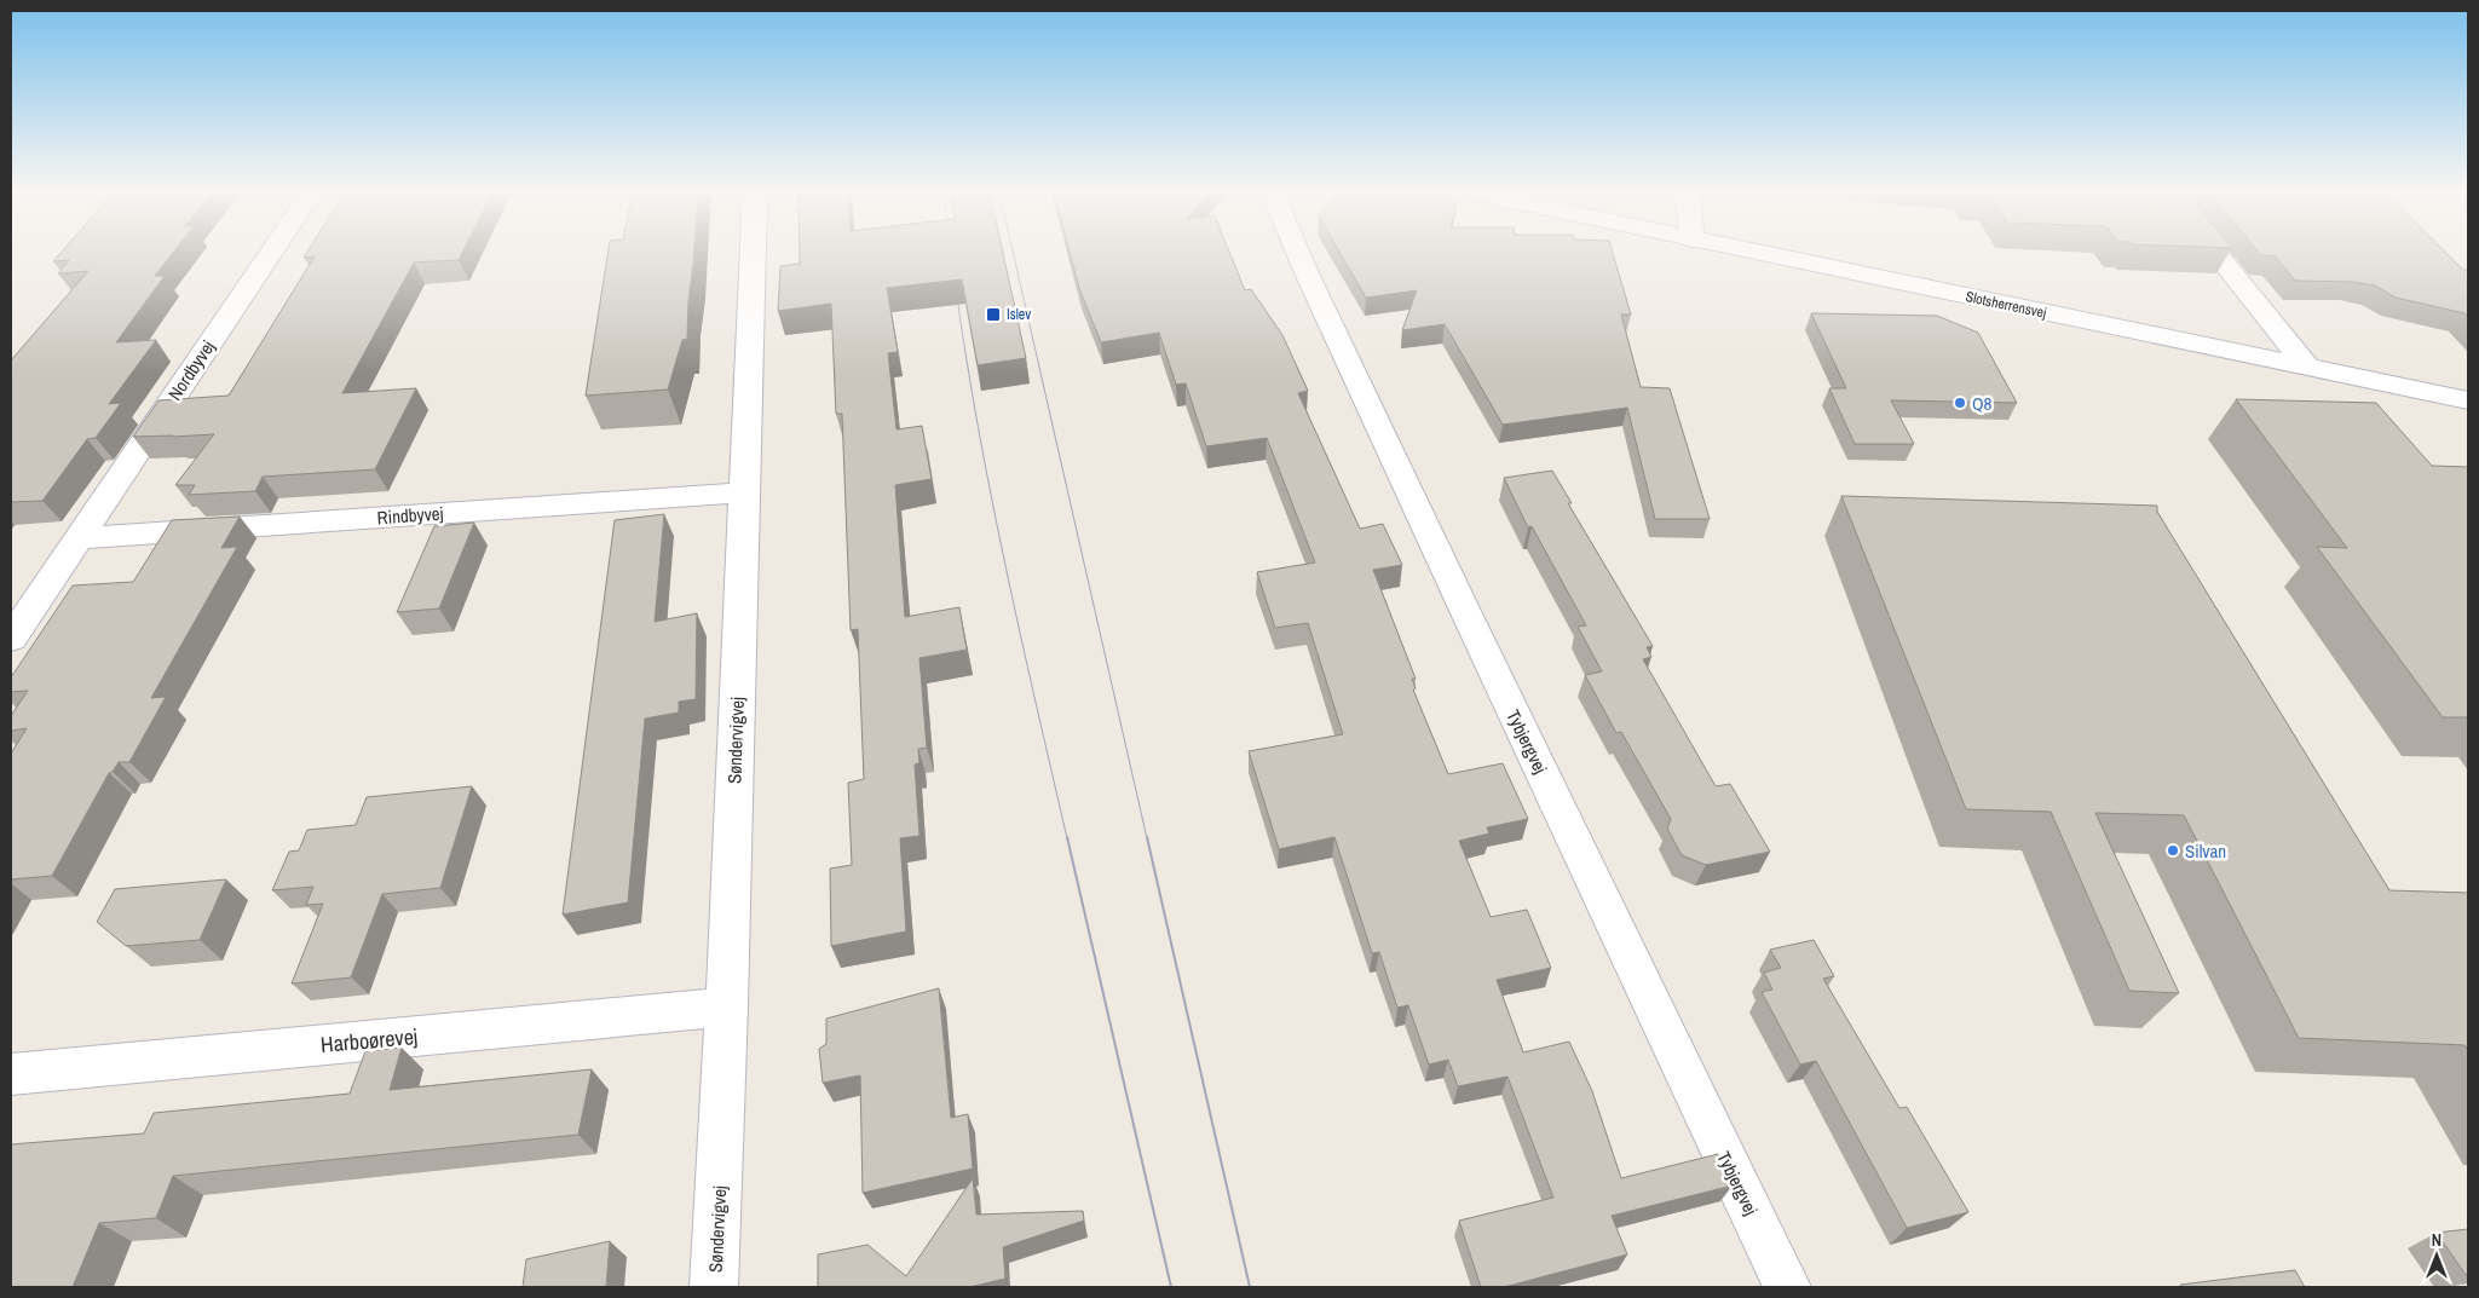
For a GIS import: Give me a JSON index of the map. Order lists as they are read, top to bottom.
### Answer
{
  "streets": {
    "street": [
      "Slotsherrensvej",
      "Nordbyvej",
      "Rindbyvej",
      "Søndervigvej",
      "Tybjergvej",
      "Harboørevej"
    ]
  },
  "crossings": [
    ["Nordbyvej", "Rindbyvej"],
    ["Rindbyvej", "Søndervigvej"],
    ["Søndervigvej", "Harboørevej"]
  ],
  "places": {
    "transit": ["Islev"],
    "other": ["Q8", "Silvan"]
  },
  "north": "top"
}
